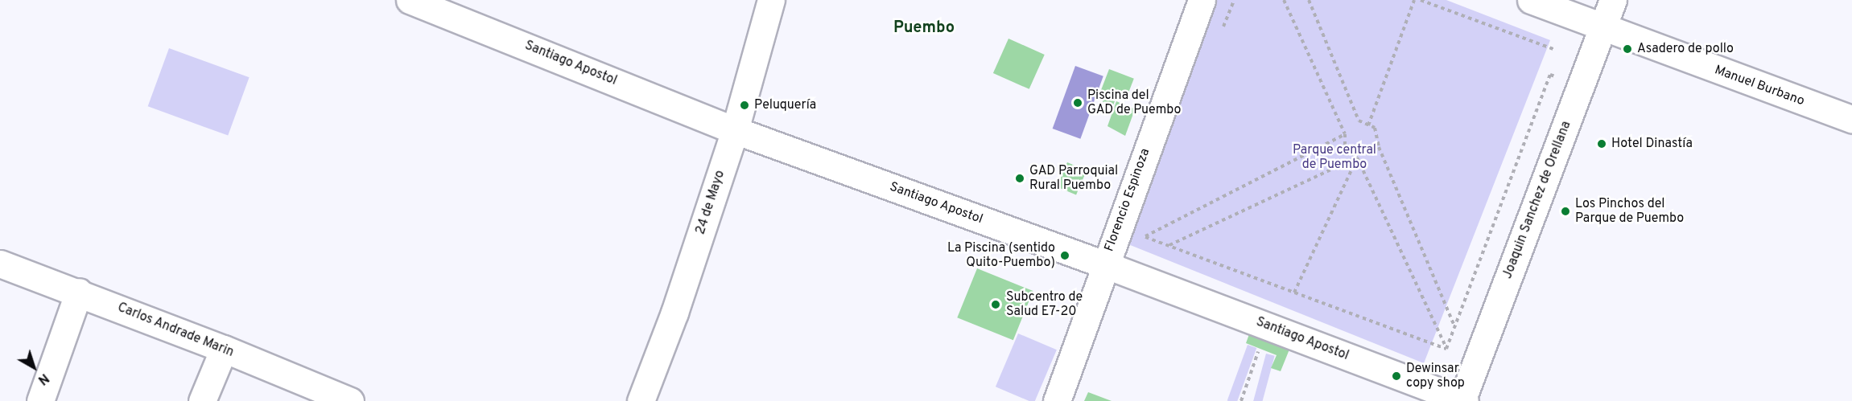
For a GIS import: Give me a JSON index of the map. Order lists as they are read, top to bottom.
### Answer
{
  "streets": {
    "street": [
      "Santiago Apostol",
      "Manuel Burbano",
      "Florencio Espinoza",
      "Joaquin Sanchez de Orellana",
      "24 de Mayo",
      "Carlos Andrade Marin"
    ]
  },
  "crossings": [
    ["Santiago Apostol", "Florencio Espinoza"],
    ["Santiago Apostol", "Joaquin Sanchez de Orellana"],
    ["Santiago Apostol", "24 de Mayo"],
    ["Manuel Burbano", "Joaquin Sanchez de Orellana"]
  ],
  "districts": ["Puembo"],
  "parks": ["Parque central de Puembo"],
  "places": [
    "Asadero de pollo",
    "Piscina del GAD de Puembo",
    "Peluquería",
    "Hotel Dinastía",
    "GAD Parroquial Rural Puembo",
    "Los Pinchos del Parque de Puembo",
    "La Piscina (sentido Quito-Puembo)",
    "Subcentro de Salud E7-20",
    "Dewinsar copy shop"
  ],
  "north": "bottom right"
}
